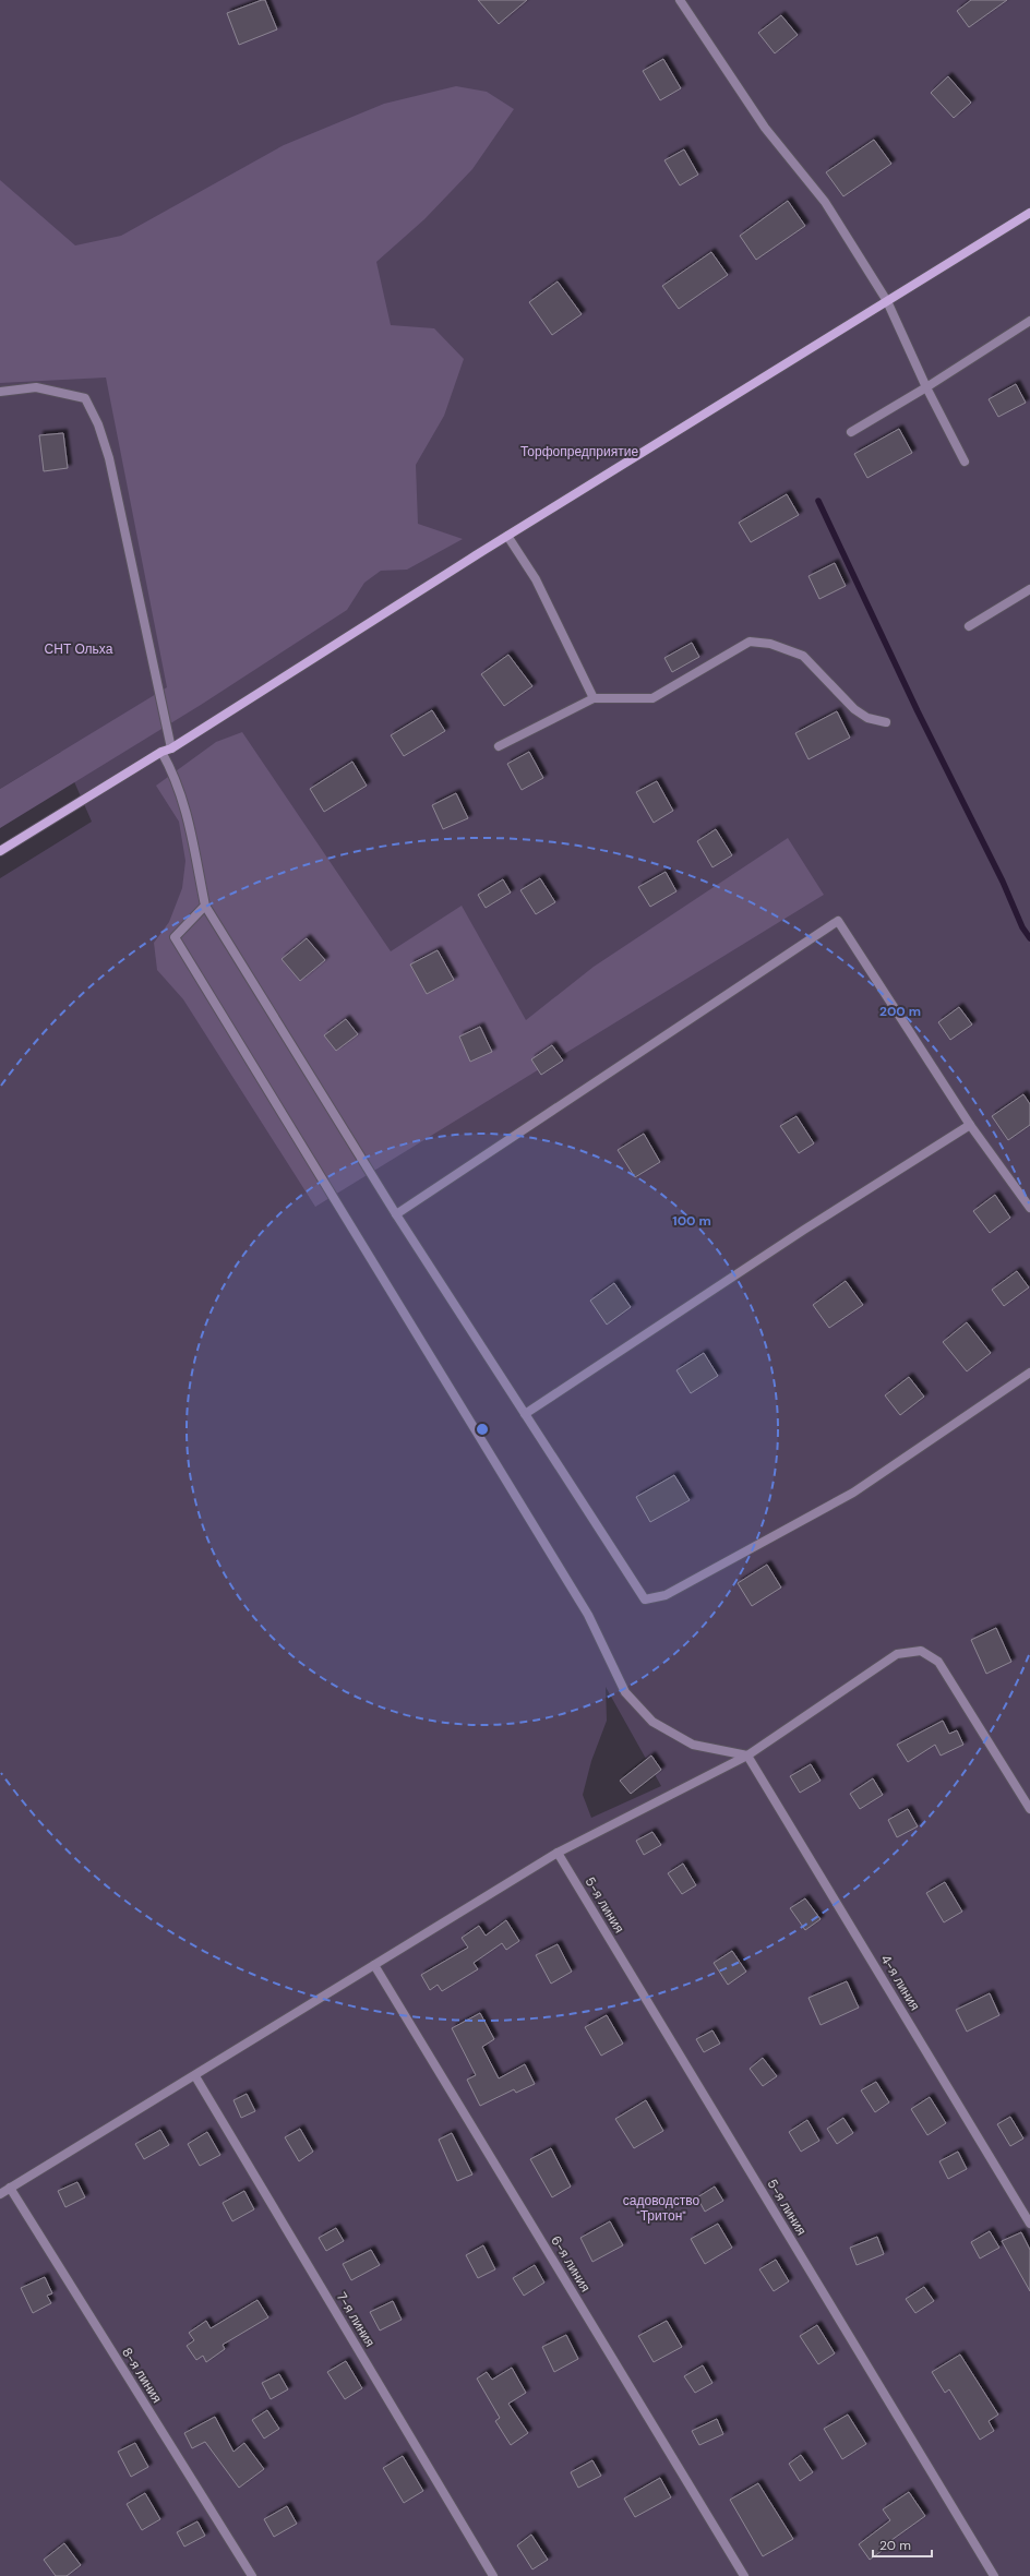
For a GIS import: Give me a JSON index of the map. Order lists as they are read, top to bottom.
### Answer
{
  "streets": {
    "street": [
      "5-я линия",
      "4-я линия",
      "6-я линия",
      "7-я линия",
      "8-я линия"
    ]
  },
  "parks": ["Торфопредприятие", "СНТ Ольха", "садоводство \"Тритон\""],
  "scale_bar": "20 m",
  "rings": ["200 m", "100 m"]
}
